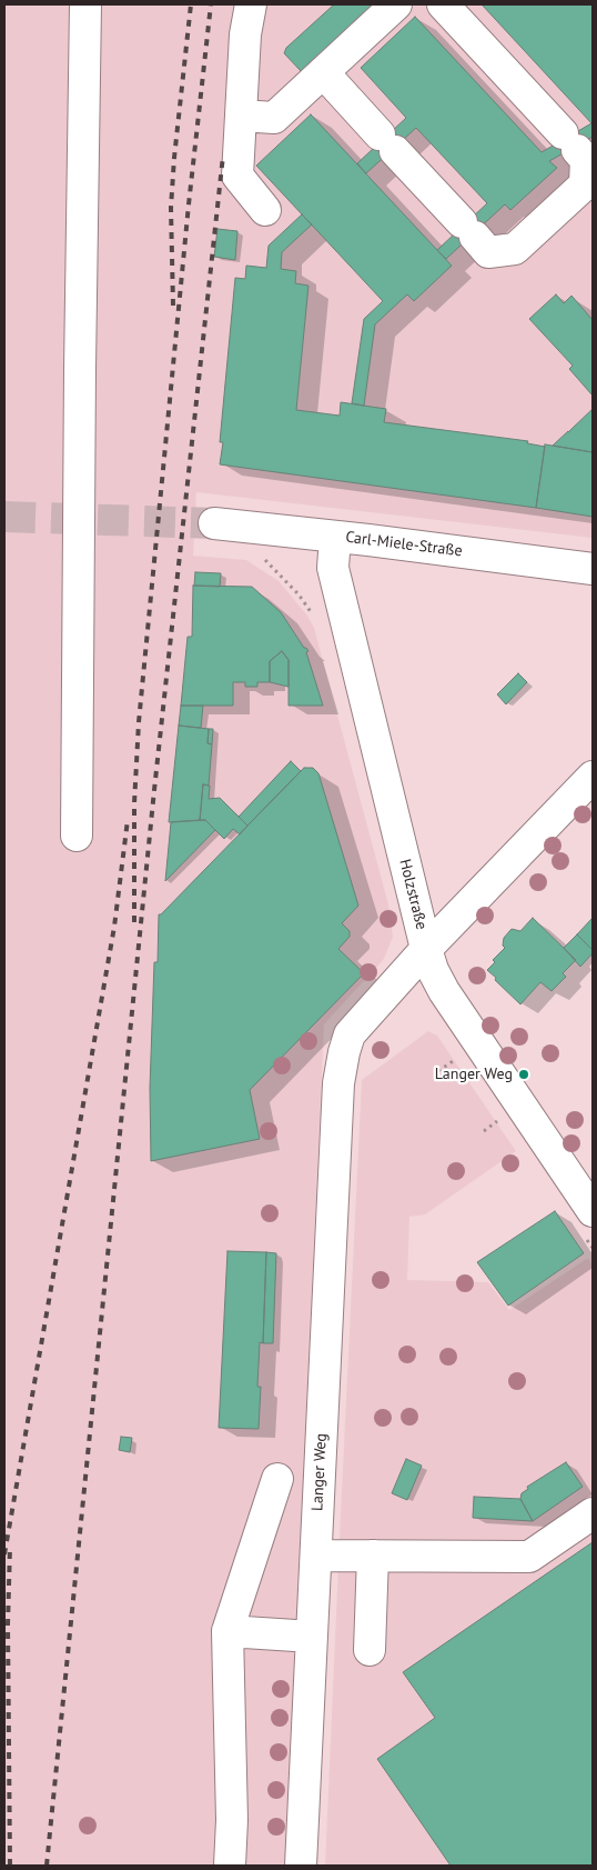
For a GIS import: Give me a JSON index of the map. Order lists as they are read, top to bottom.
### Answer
{
  "streets": {
    "street": ["Carl-Miele-Straße", "Holzstraße", "Langer Weg"]
  },
  "crossings": [
    ["Carl-Miele-Straße", "Holzstraße"],
    ["Holzstraße", "Langer Weg"]
  ],
  "places": ["Langer Weg"]
}
